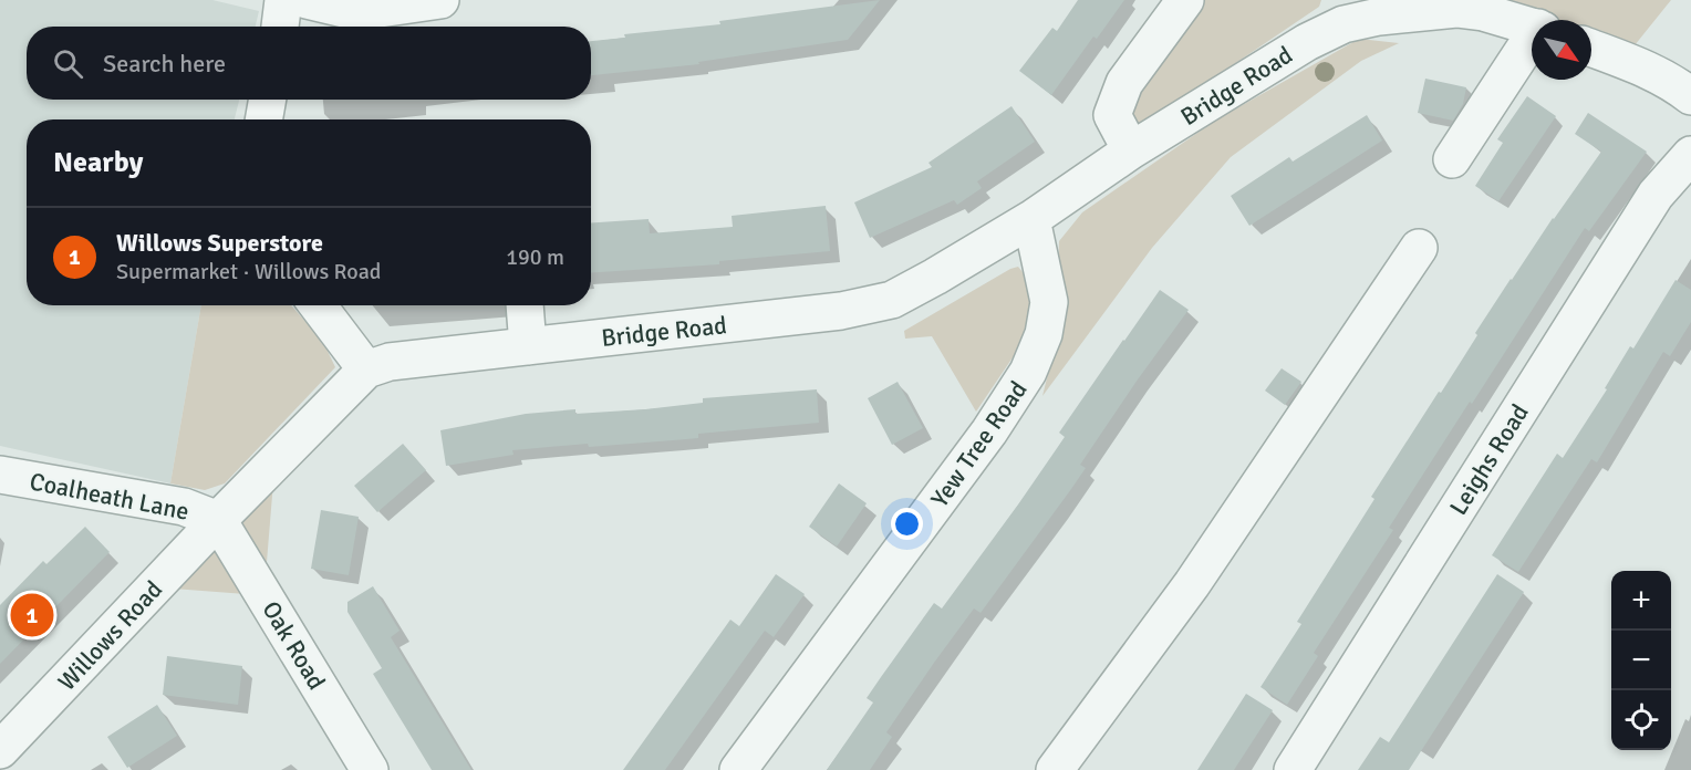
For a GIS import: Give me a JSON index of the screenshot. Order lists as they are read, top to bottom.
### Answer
{
  "streets": {
    "street": [
      "Bridge Road",
      "Yew Tree Road",
      "Leighs Road",
      "Coalheath Lane",
      "Willows Road",
      "Oak Road"
    ]
  },
  "crossings": [
    ["Bridge Road", "Yew Tree Road"],
    ["Coalheath Lane", "Willows Road"],
    ["Coalheath Lane", "Oak Road"],
    ["Willows Road", "Oak Road"]
  ],
  "north": "bottom right",
  "page": {
    "search": "Search here",
    "heading": "Nearby",
    "list": [
      {
        "mark": "1",
        "name": "Willows Superstore",
        "note": "Supermarket · Willows Road",
        "value": "190 m"
      }
    ],
    "map_buttons": ["+", "−"],
    "pins": "1"
  }
}
